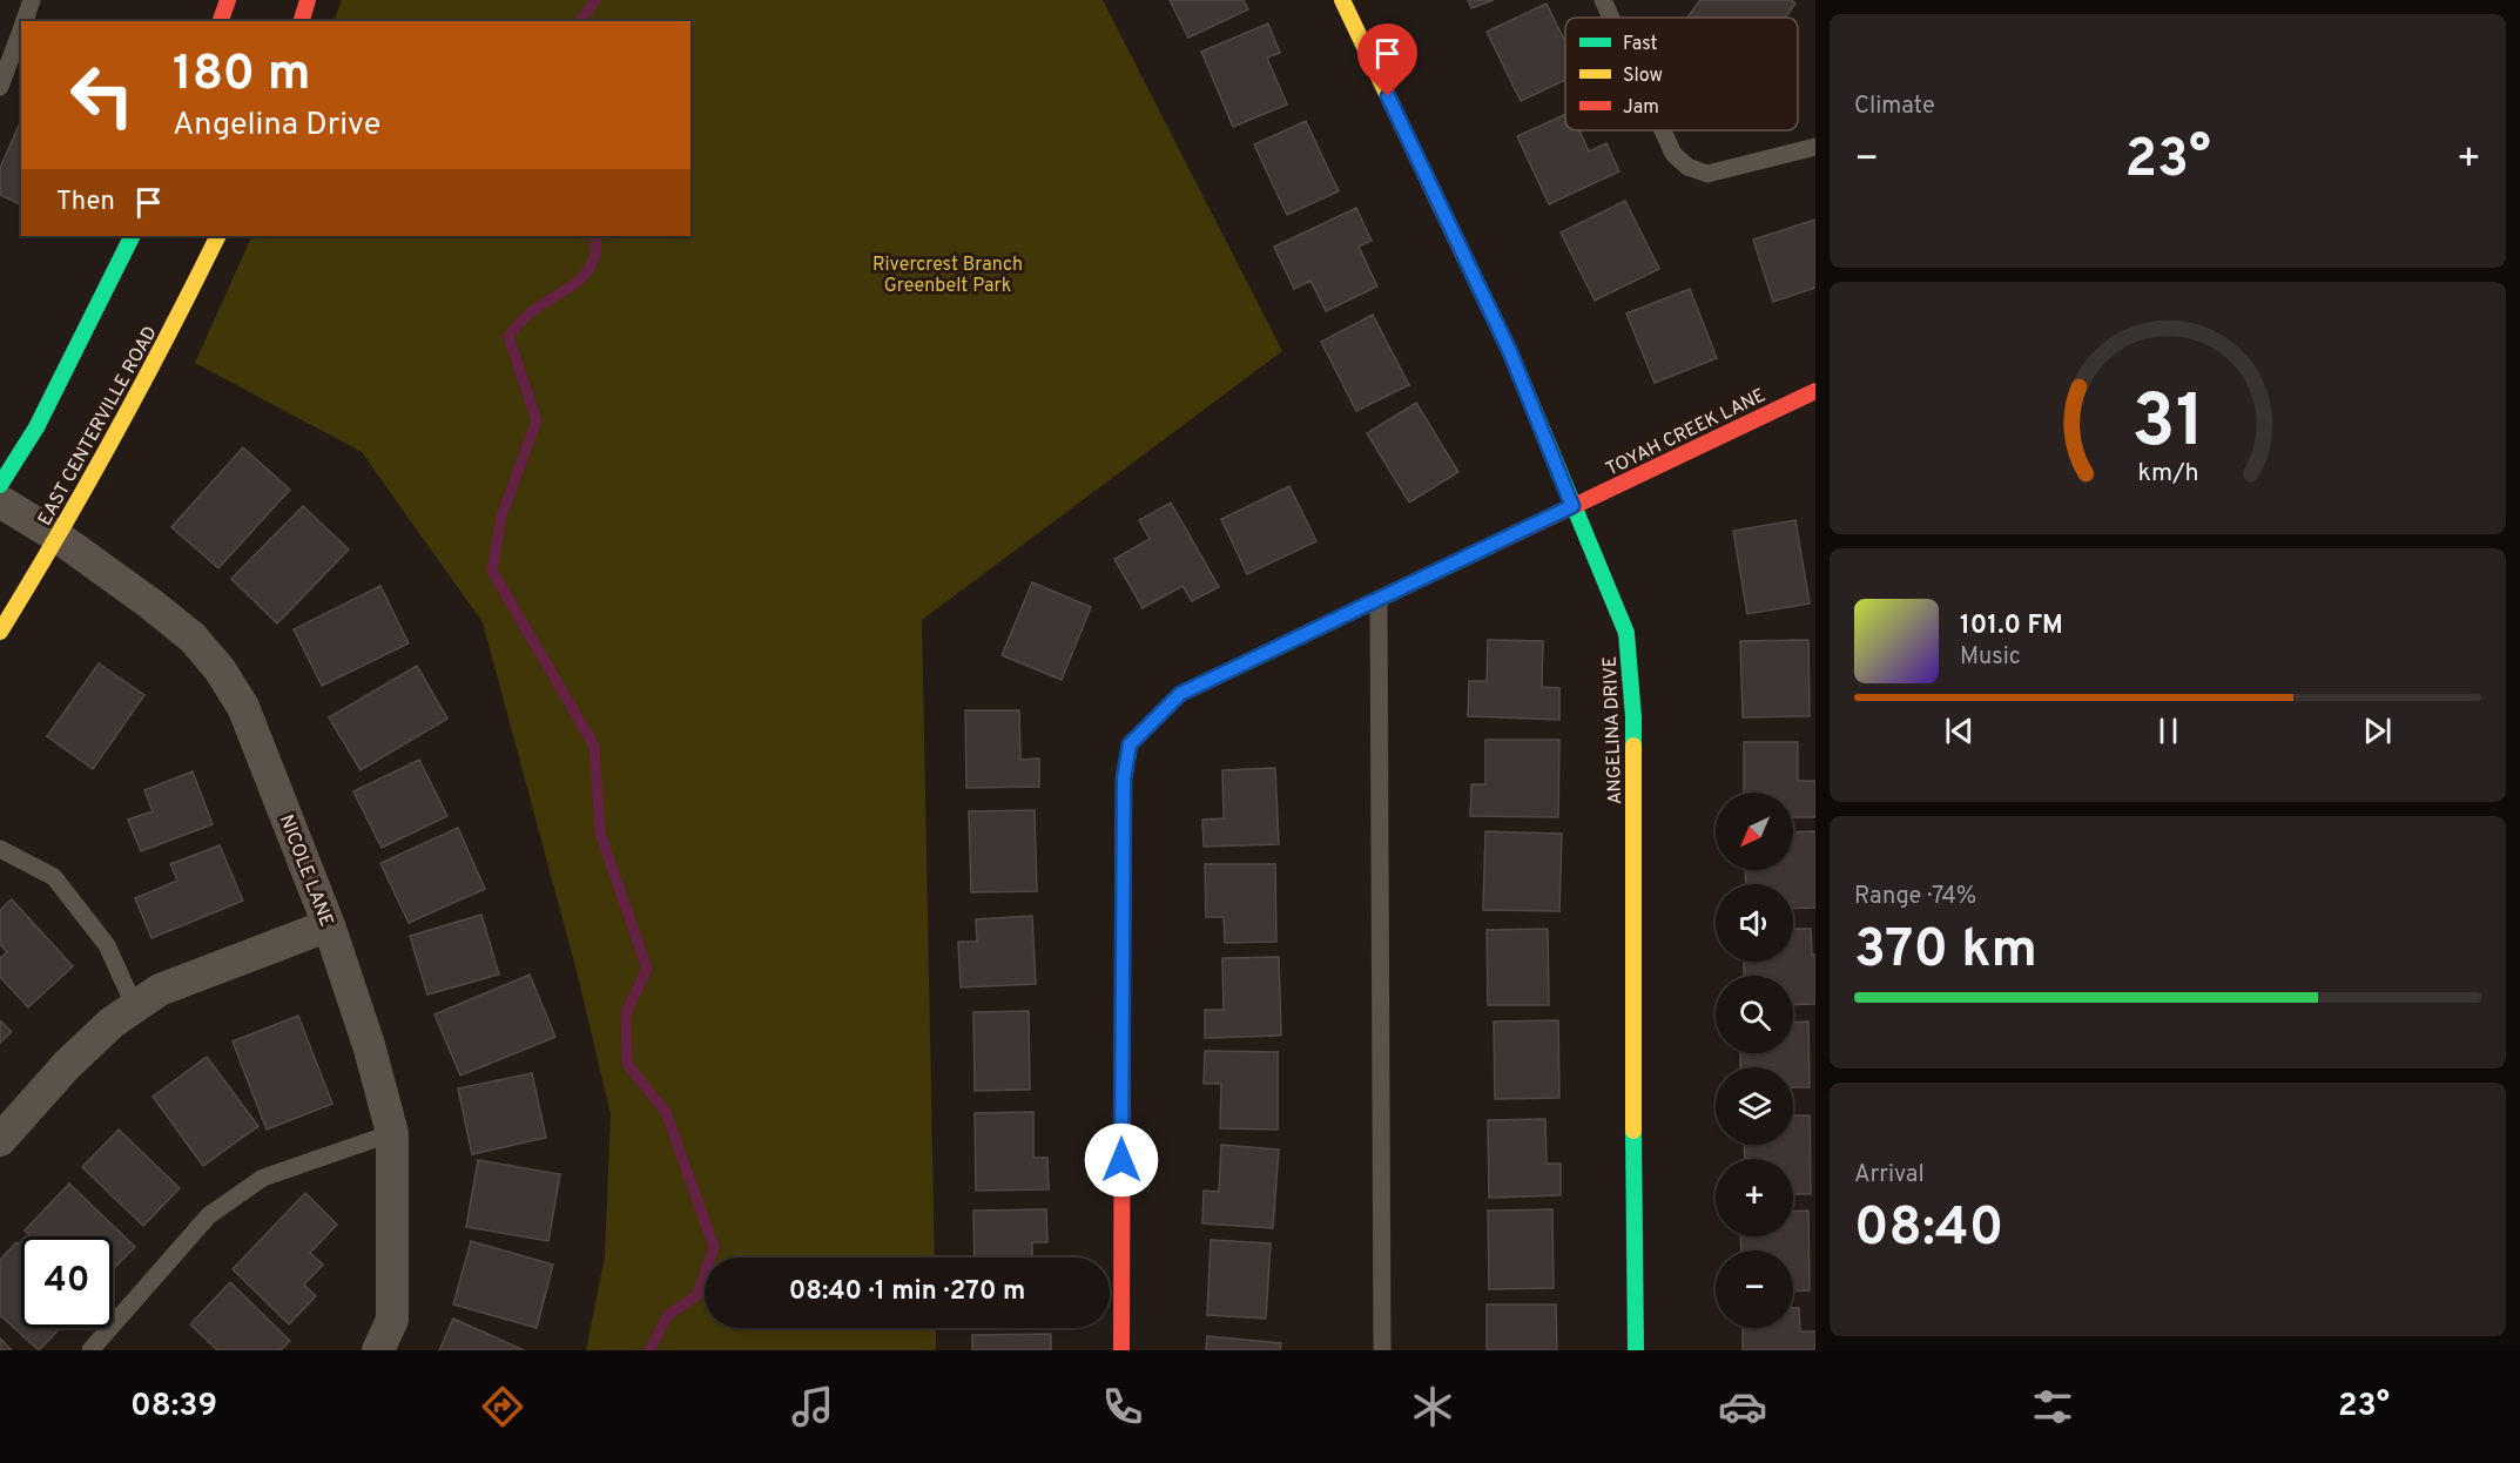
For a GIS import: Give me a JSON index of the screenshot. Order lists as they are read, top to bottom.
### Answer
{
  "streets": {
    "street": [
      "EAST CENTERVILLE ROAD",
      "TOYAH CREEK LANE",
      "ANGELINA DRIVE",
      "NICOLE LANE"
    ]
  },
  "crossings": [
    ["EAST CENTERVILLE ROAD", "NICOLE LANE"],
    ["TOYAH CREEK LANE", "ANGELINA DRIVE"]
  ],
  "parks": ["Rivercrest Branch Greenbelt Park"],
  "legend": ["Fast", "Slow", "Jam"],
  "north": "bottom left",
  "page": {
    "tile": [
      "Climate",
      ["Range · 74%", "370 km"],
      ["Arrival", "08:40"]
    ],
    "turn": ["180 m", "Angelina Drive"],
    "heat": ["−", "23°", "+"],
    "then": "Then",
    "song": ["101.0 FM", "Music"],
    "map_buttons": ["+", "−"],
    "limit": "40",
    "trip": "08:40 · 1 min · 270 m",
    "tabs": ["08:39", "23°"],
    "gauge": ["31", "km/h"]
  }
}
